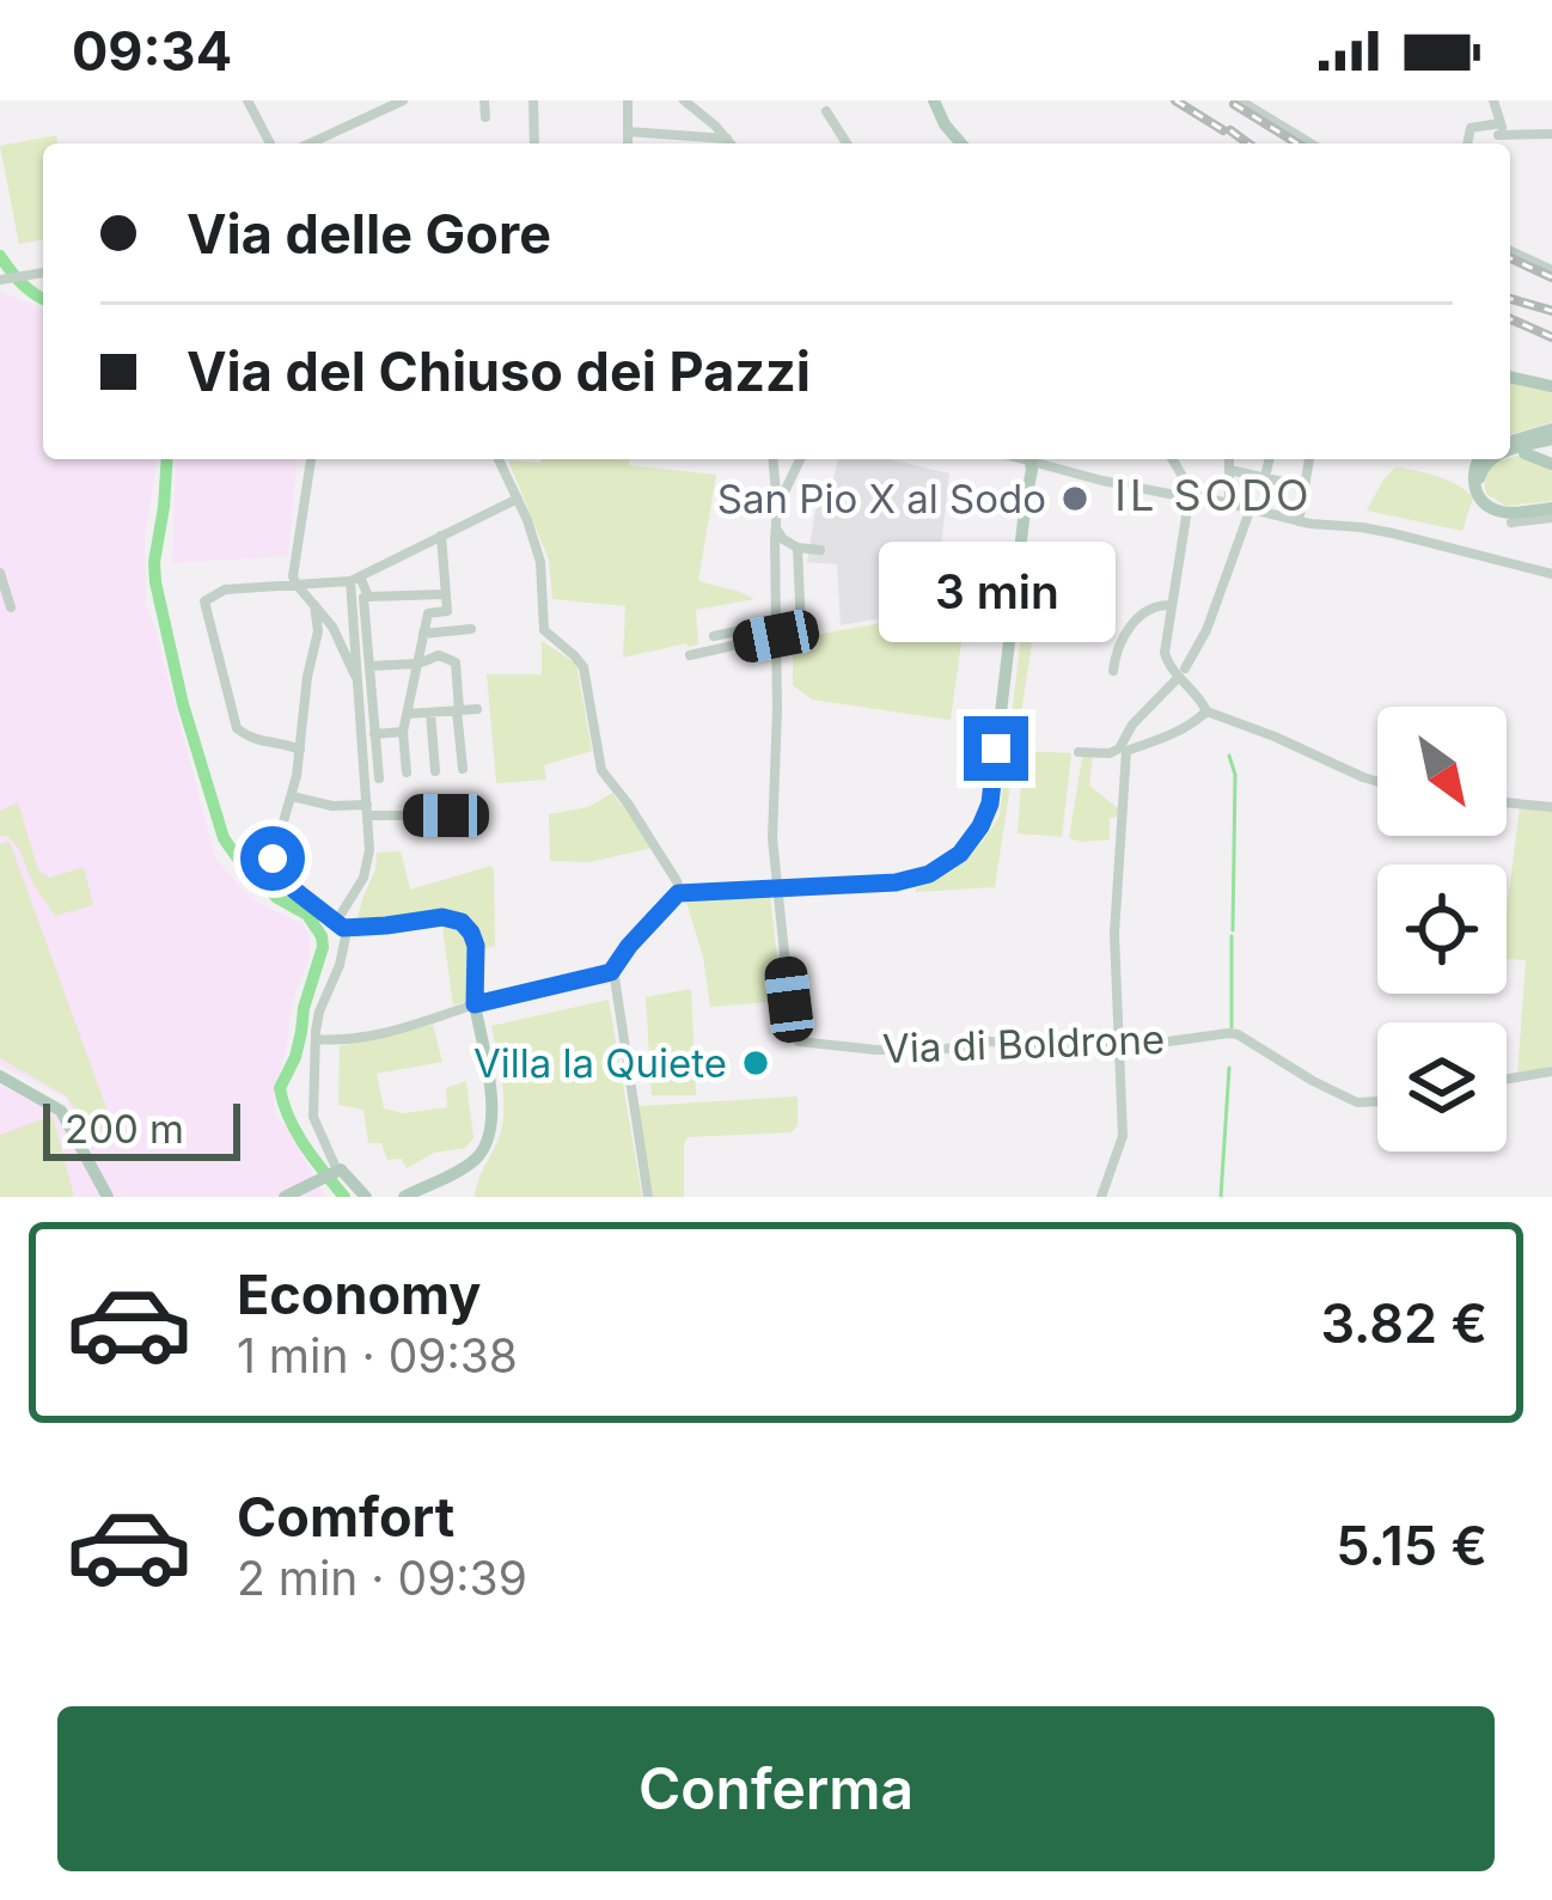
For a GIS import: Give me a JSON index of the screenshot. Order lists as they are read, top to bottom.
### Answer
{
  "streets": {
    "street": ["Via di Boldrone"]
  },
  "districts": ["IL SODO"],
  "places": ["San Pio X al Sodo", "Villa la Quiete"],
  "scale_bar": "200 m",
  "north": "bottom right",
  "page": {
    "status": "09:34",
    "banner": ["Via delle Gore", "Via del Chiuso dei Pazzi"],
    "bubble": "3 min",
    "scale": "200 m",
    "list": [
      {
        "name": "Economy",
        "note": "1 min · 09:38",
        "value": "3.82 €"
      },
      {
        "name": "Comfort",
        "note": "2 min · 09:39",
        "value": "5.15 €"
      }
    ],
    "buttons": "Conferma"
  }
}
